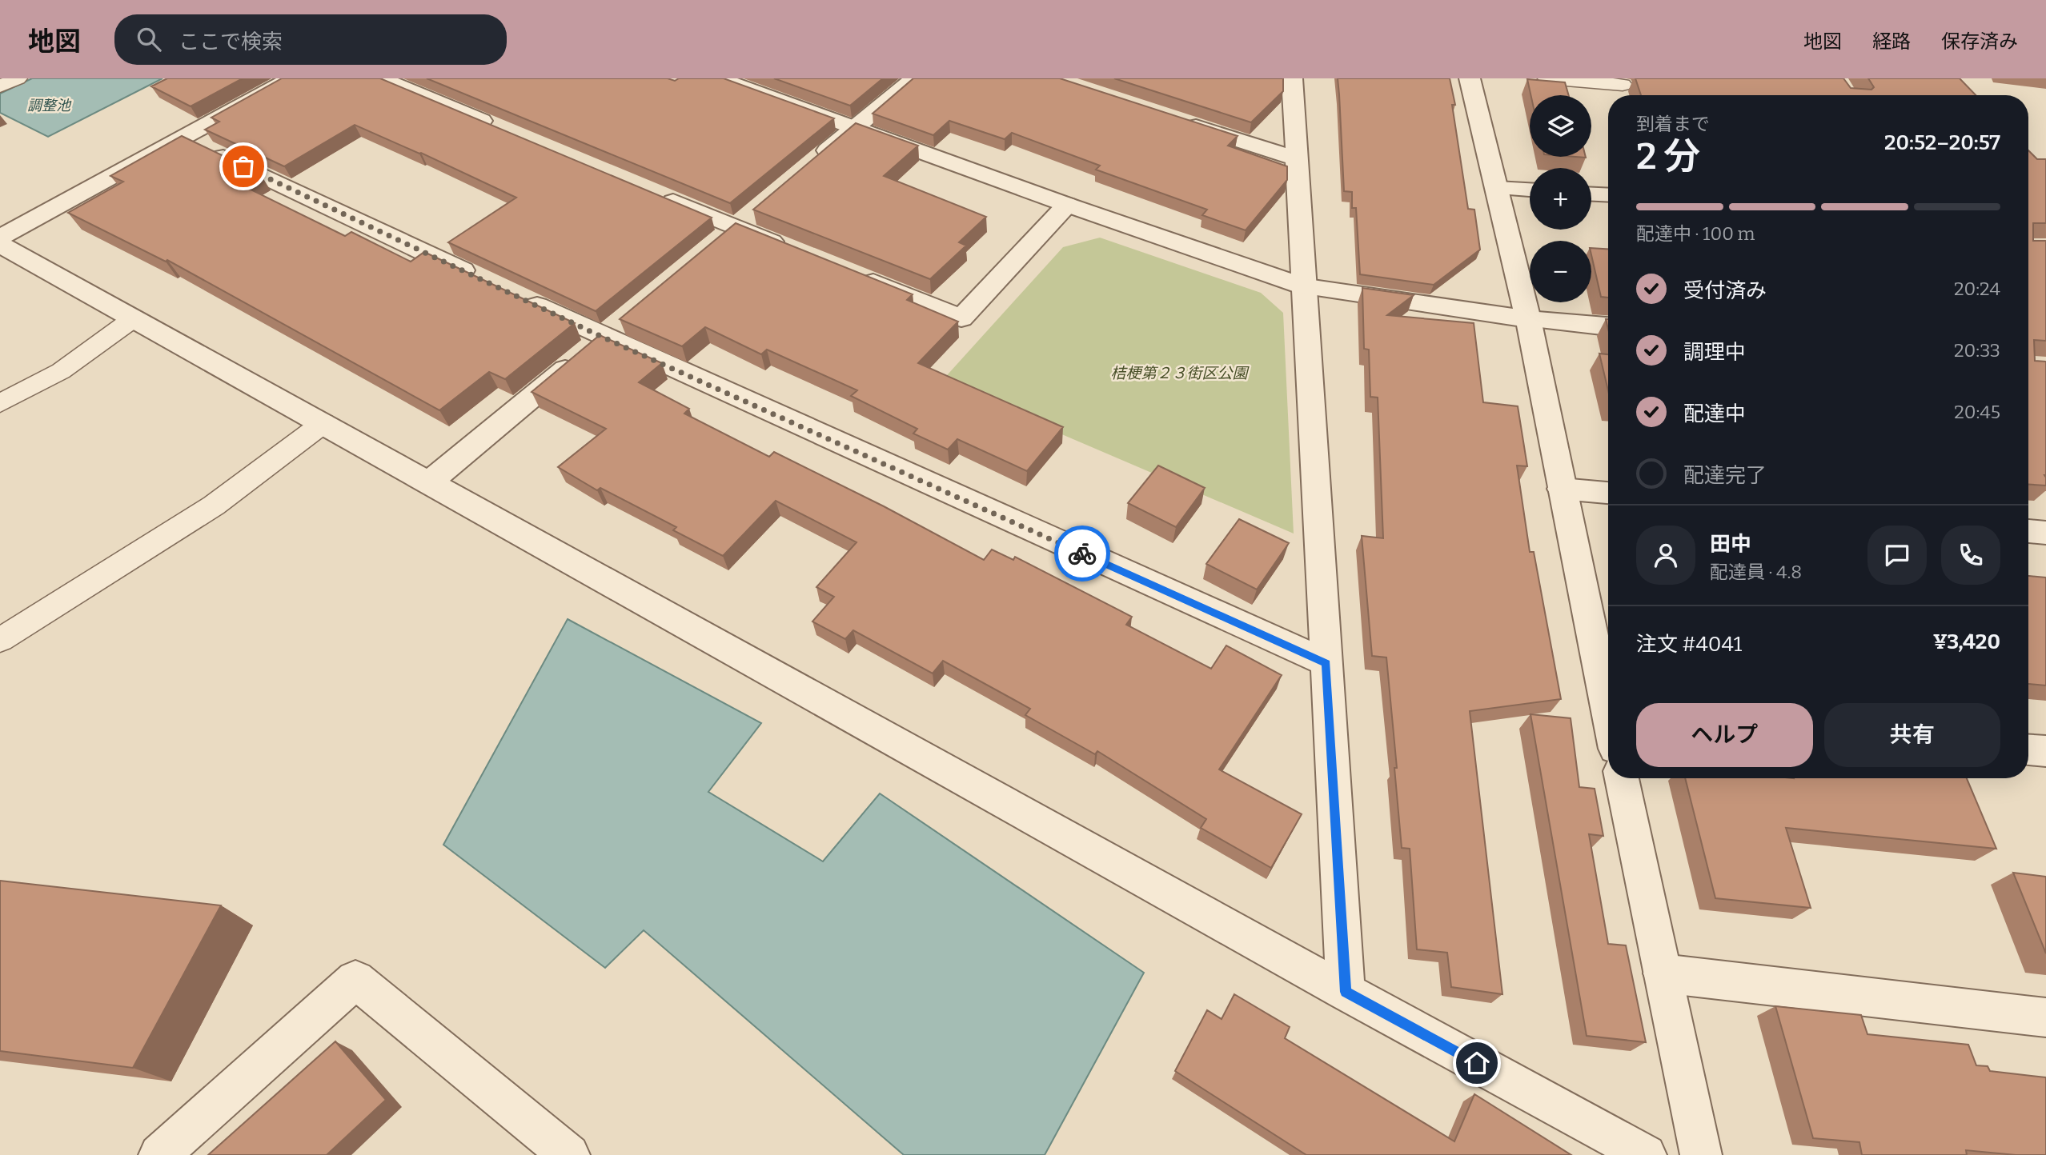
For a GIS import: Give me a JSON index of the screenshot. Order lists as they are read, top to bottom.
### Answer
{
  "water": ["調整池"],
  "parks": ["桔梗第２３街区公園"],
  "page": {
    "header": "地図",
    "search": "ここで検索",
    "nav": ["地図", "経路", "保存済み"],
    "map_buttons": ["+", "−"],
    "heading": ["2 分", "到着まで", "20:52–20:57"],
    "panel": [
      "田中",
      "配達員 · 4.8",
      "注文 #4041",
      "¥3,420"
    ],
    "bar": "配達中 · 100 m",
    "list": [
      ["受付済み", "20:24"],
      ["調理中", "20:33"],
      ["配達中", "20:45"],
      "配達完了"
    ],
    "buttons": ["ヘルプ", "共有"]
  }
}
